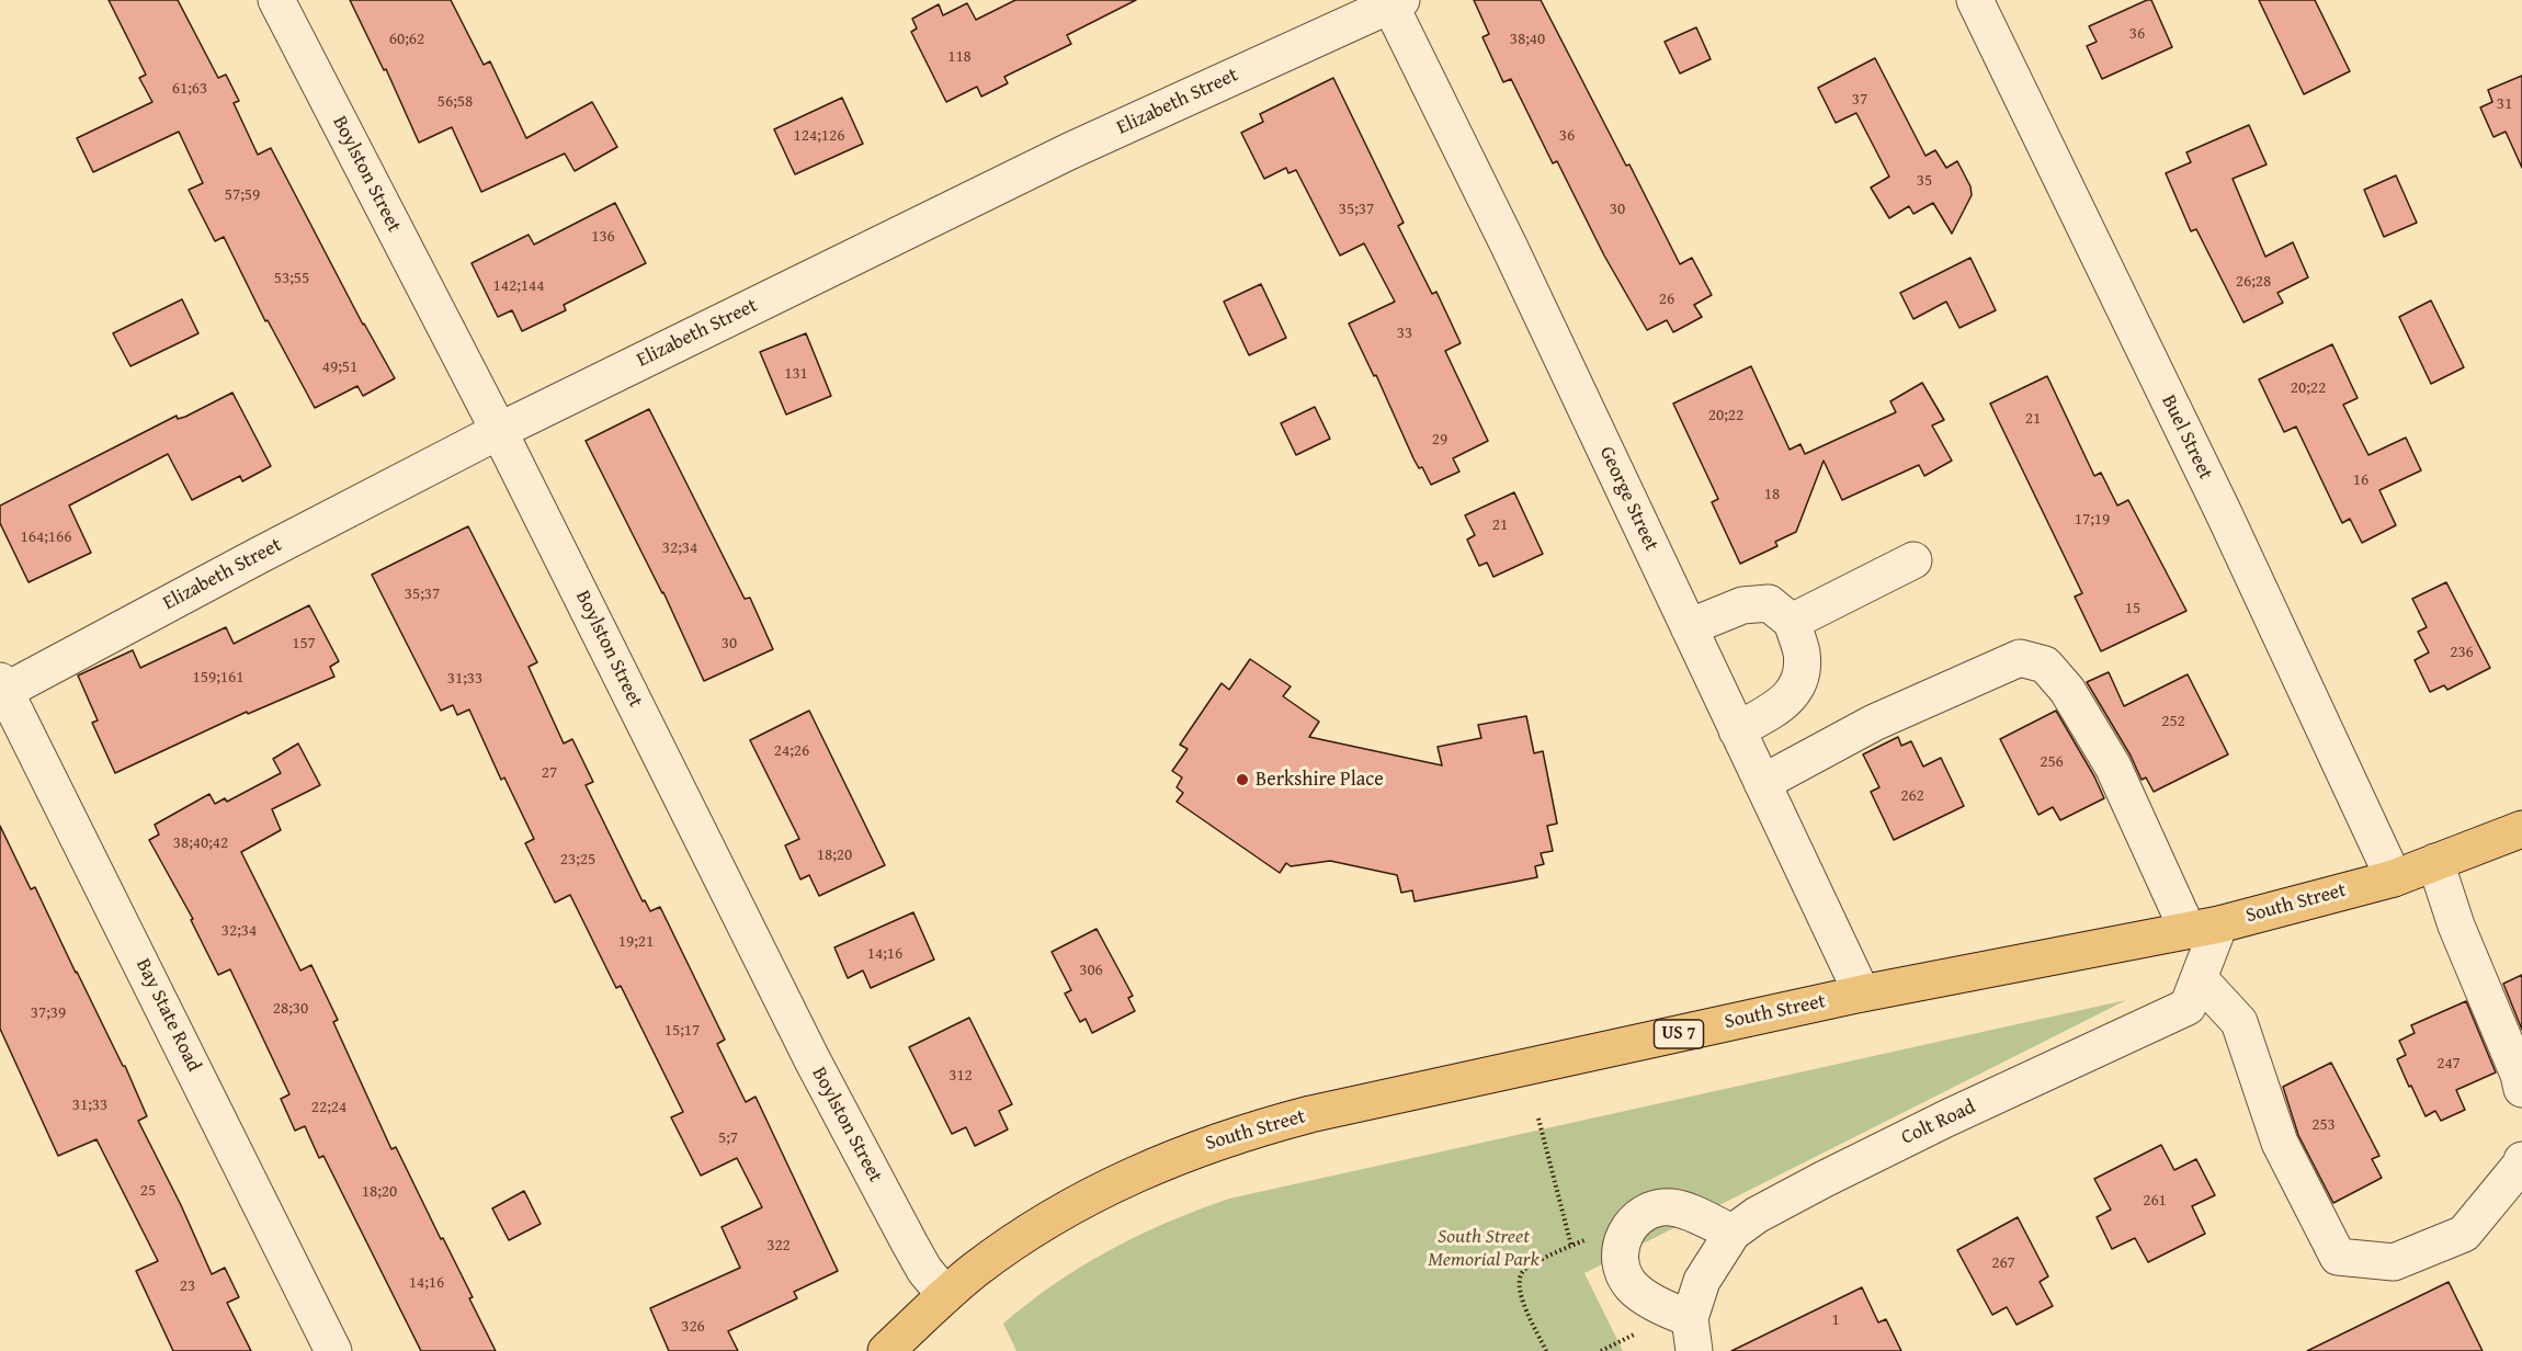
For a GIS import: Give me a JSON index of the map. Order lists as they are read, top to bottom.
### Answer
{
  "streets": {
    "highway": ["South Street", "US 7"],
    "street": [
      "Elizabeth Street",
      "Boylston Street",
      "Buel Street",
      "George Street",
      "Bay State Road",
      "Colt Road"
    ]
  },
  "crossings": [
    ["Elizabeth Street", "Boylston Street"],
    ["Elizabeth Street", "George Street"],
    ["Elizabeth Street", "Bay State Road"],
    ["Boylston Street", "South Street"],
    ["Buel Street", "South Street"],
    ["George Street", "South Street"],
    ["South Street", "Colt Road"]
  ],
  "parks": ["South Street Memorial Park"],
  "places": ["Berkshire Place"],
  "house_numbers": [
    "36",
    "60;62",
    "38;40",
    "118",
    "61;63",
    "37",
    "56;58",
    "31",
    "124;126",
    "36",
    "35",
    "57;59",
    "35;37",
    "30",
    "136",
    "53;55",
    "26;28",
    "142;144",
    "26",
    "33",
    "49;51",
    "131",
    "20;22",
    "20;22",
    "21",
    "29",
    "16",
    "18",
    "17;19",
    "21",
    "164;166",
    "32;34",
    "35;37",
    "15",
    "157",
    "30",
    "236",
    "159;161",
    "31;33",
    "252",
    "24;26",
    "256",
    "27",
    "262",
    "38;40;42",
    "18;20",
    "23;25",
    "32;34",
    "19;21",
    "14;16",
    "306",
    "28;30",
    "37;39",
    "15;17",
    "247",
    "312",
    "31;33",
    "22;24",
    "253",
    "5;7",
    "25",
    "18;20",
    "261",
    "322",
    "267",
    "14;16",
    "23",
    "1",
    "326"
  ]
}
